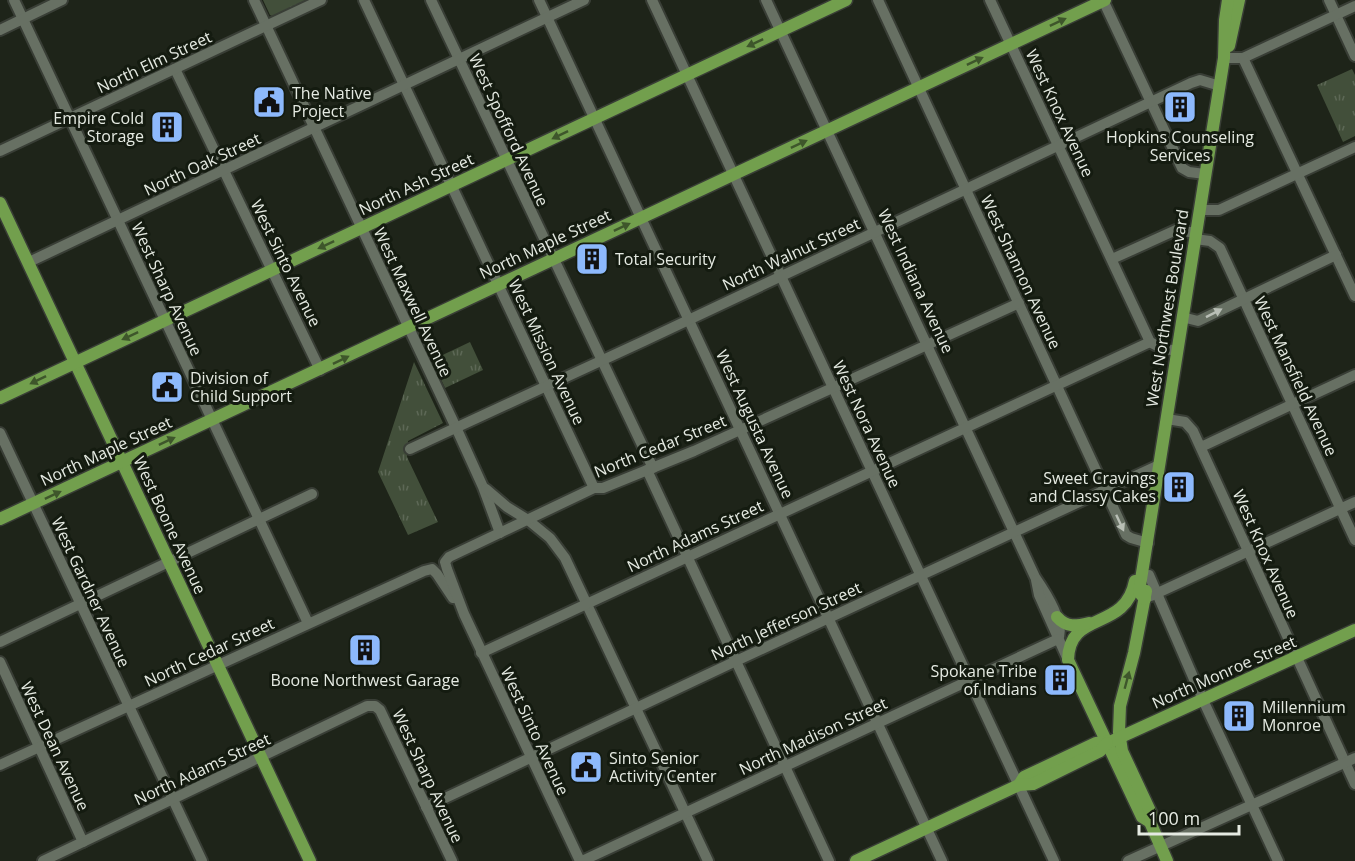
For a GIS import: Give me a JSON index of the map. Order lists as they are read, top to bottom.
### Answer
{
  "streets": {
    "main road": [
      "North Ash Street",
      "North Maple Street",
      "West Indiana Avenue",
      "West Northwest Boulevard",
      "West Boone Avenue",
      "North Monroe Street"
    ],
    "street": [
      "North Elm Street",
      "West Knox Avenue",
      "West Spofford Avenue",
      "North Oak Street",
      "North Walnut Street",
      "West Sinto Avenue",
      "West Shannon Avenue",
      "West Sharp Avenue",
      "West Maxwell Avenue",
      "West Mission Avenue",
      "West Mansfield Avenue",
      "West Augusta Avenue",
      "West Nora Avenue",
      "North Cedar Street",
      "North Adams Street",
      "West Gardner Avenue",
      "North Jefferson Street",
      "North Madison Street",
      "West Dean Avenue"
    ]
  },
  "crossings": [
    ["North Elm Street", "West Sinto Avenue"],
    ["North Elm Street", "West Sharp Avenue"],
    ["North Elm Street", "West Maxwell Avenue"],
    ["West Knox Avenue", "North Maple Street"],
    ["West Knox Avenue", "North Walnut Street"],
    ["West Knox Avenue", "West Northwest Boulevard"],
    ["West Knox Avenue", "North Adams Street"],
    ["West Knox Avenue", "North Monroe Street"],
    ["West Spofford Avenue", "North Oak Street"],
    ["West Spofford Avenue", "North Ash Street"],
    ["West Spofford Avenue", "North Maple Street"],
    ["West Spofford Avenue", "North Walnut Street"],
    ["West Spofford Avenue", "North Cedar Street"],
    ["West Spofford Avenue", "North Adams Street"],
    ["West Spofford Avenue", "North Jefferson Street"],
    ["West Spofford Avenue", "North Madison Street"],
    ["North Oak Street", "West Sinto Avenue"],
    ["North Oak Street", "West Sharp Avenue"],
    ["North Oak Street", "West Maxwell Avenue"],
    ["North Oak Street", "West Mission Avenue"],
    ["North Oak Street", "West Augusta Avenue"],
    ["North Oak Street", "West Boone Avenue"],
    ["North Ash Street", "West Sinto Avenue"],
    ["North Ash Street", "West Indiana Avenue"],
    ["North Ash Street", "West Sharp Avenue"],
    ["North Ash Street", "West Maxwell Avenue"],
    ["North Ash Street", "West Mission Avenue"],
    ["North Ash Street", "West Augusta Avenue"],
    ["North Ash Street", "West Nora Avenue"],
    ["North Ash Street", "West Boone Avenue"],
    ["North Maple Street", "West Sinto Avenue"],
    ["North Maple Street", "West Shannon Avenue"],
    ["North Maple Street", "West Indiana Avenue"],
    ["North Maple Street", "West Sharp Avenue"],
    ["North Maple Street", "West Maxwell Avenue"],
    ["North Maple Street", "West Mission Avenue"],
    ["North Maple Street", "West Augusta Avenue"],
    ["North Maple Street", "West Nora Avenue"],
    ["North Maple Street", "West Boone Avenue"],
    ["North Maple Street", "West Gardner Avenue"],
    ["North Walnut Street", "West Shannon Avenue"],
    ["North Walnut Street", "West Indiana Avenue"],
    ["North Walnut Street", "West Maxwell Avenue"],
    ["North Walnut Street", "West Northwest Boulevard"],
    ["North Walnut Street", "West Mission Avenue"],
    ["North Walnut Street", "West Augusta Avenue"],
    ["North Walnut Street", "West Nora Avenue"],
    ["West Sinto Avenue", "North Cedar Street"],
    ["West Sinto Avenue", "North Adams Street"],
    ["West Sinto Avenue", "North Jefferson Street"],
    ["West Sinto Avenue", "North Madison Street"],
    ["West Shannon Avenue", "West Northwest Boulevard"],
    ["West Shannon Avenue", "North Cedar Street"],
    ["West Shannon Avenue", "North Adams Street"],
    ["West Shannon Avenue", "North Jefferson Street"],
    ["West Indiana Avenue", "West Northwest Boulevard"],
    ["West Indiana Avenue", "North Cedar Street"],
    ["West Indiana Avenue", "North Adams Street"],
    ["West Indiana Avenue", "North Jefferson Street"],
    ["West Indiana Avenue", "North Monroe Street"],
    ["West Indiana Avenue", "North Madison Street"],
    ["West Sharp Avenue", "North Cedar Street"],
    ["West Sharp Avenue", "North Adams Street"],
    ["West Sharp Avenue", "North Jefferson Street"],
    ["West Maxwell Avenue", "North Cedar Street"],
    ["West Maxwell Avenue", "North Adams Street"],
    ["West Maxwell Avenue", "North Jefferson Street"],
    ["West Maxwell Avenue", "North Madison Street"],
    ["West Northwest Boulevard", "West Mansfield Avenue"],
    ["West Northwest Boulevard", "North Jefferson Street"],
    ["West Mission Avenue", "North Cedar Street"],
    ["West Augusta Avenue", "North Cedar Street"],
    ["West Augusta Avenue", "North Adams Street"],
    ["West Augusta Avenue", "North Jefferson Street"],
    ["West Augusta Avenue", "North Monroe Street"],
    ["West Augusta Avenue", "North Madison Street"],
    ["West Nora Avenue", "North Cedar Street"],
    ["West Nora Avenue", "North Adams Street"],
    ["West Nora Avenue", "North Jefferson Street"],
    ["West Nora Avenue", "North Monroe Street"],
    ["West Nora Avenue", "North Madison Street"],
    ["North Cedar Street", "West Boone Avenue"],
    ["North Cedar Street", "West Gardner Avenue"],
    ["North Cedar Street", "West Dean Avenue"],
    ["West Boone Avenue", "North Adams Street"],
    ["North Adams Street", "West Gardner Avenue"],
    ["North Adams Street", "West Dean Avenue"]
  ],
  "one_way": ["North Ash Street", "North Maple Street"],
  "places": {
    "public building": ["The Native Project", "Division of Child Support", "Sinto Senior Activity Center"],
    "building": [
      "Hopkins Counseling Services",
      "Empire Cold Storage",
      "Total Security",
      "Sweet Cravings and Classy Cakes",
      "Boone Northwest Garage",
      "Spokane Tribe of Indians",
      "Millennium Monroe"
    ]
  },
  "scale_bar": "100 m"
}
